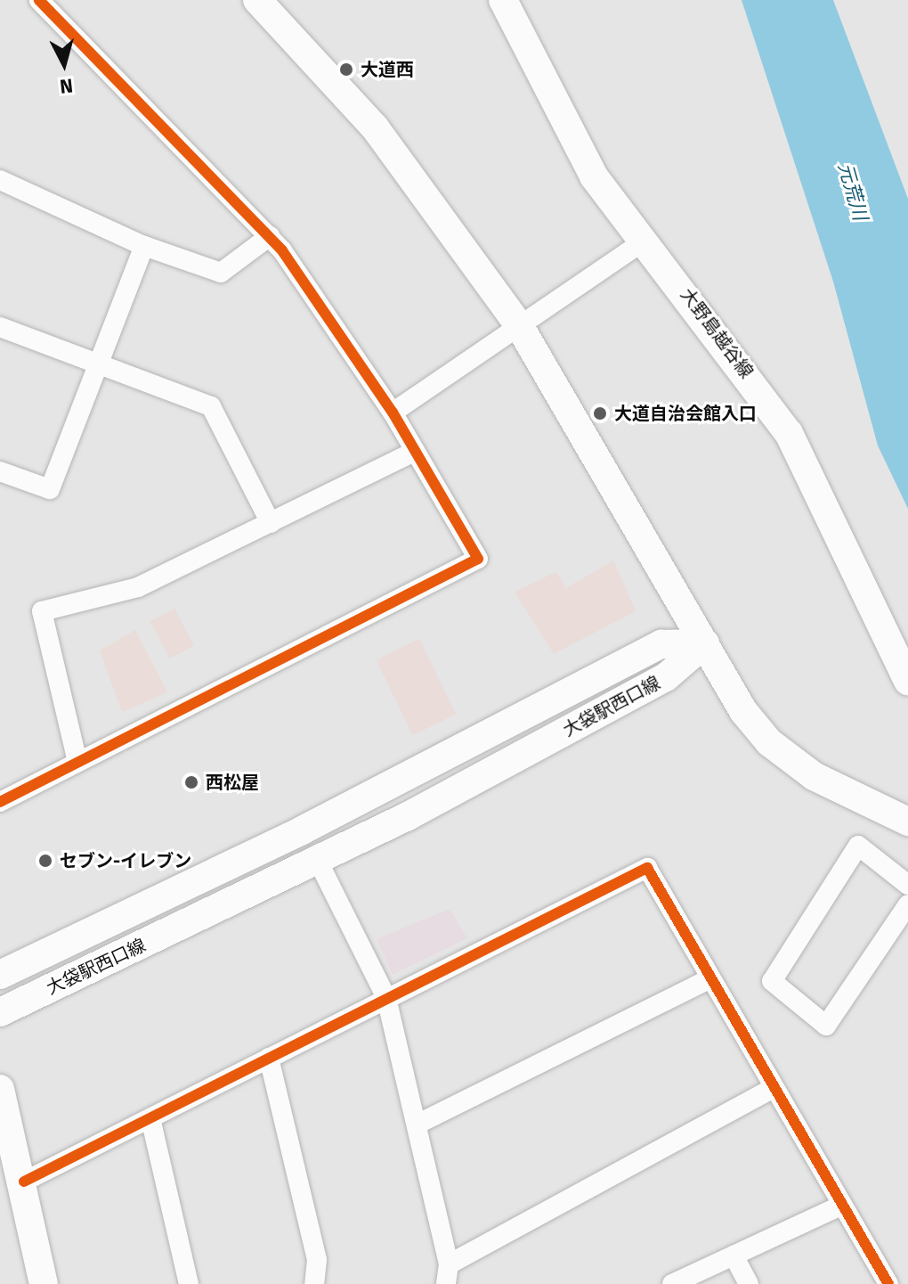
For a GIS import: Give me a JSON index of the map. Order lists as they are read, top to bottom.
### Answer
{
  "streets": {
    "street": ["大野島越谷線", "大袋駅西口線"]
  },
  "water": ["元荒川"],
  "places": [
    "大道西",
    "大道自治会館入口",
    "西松屋",
    "セブン-イレブン"
  ],
  "north": "bottom"
}
